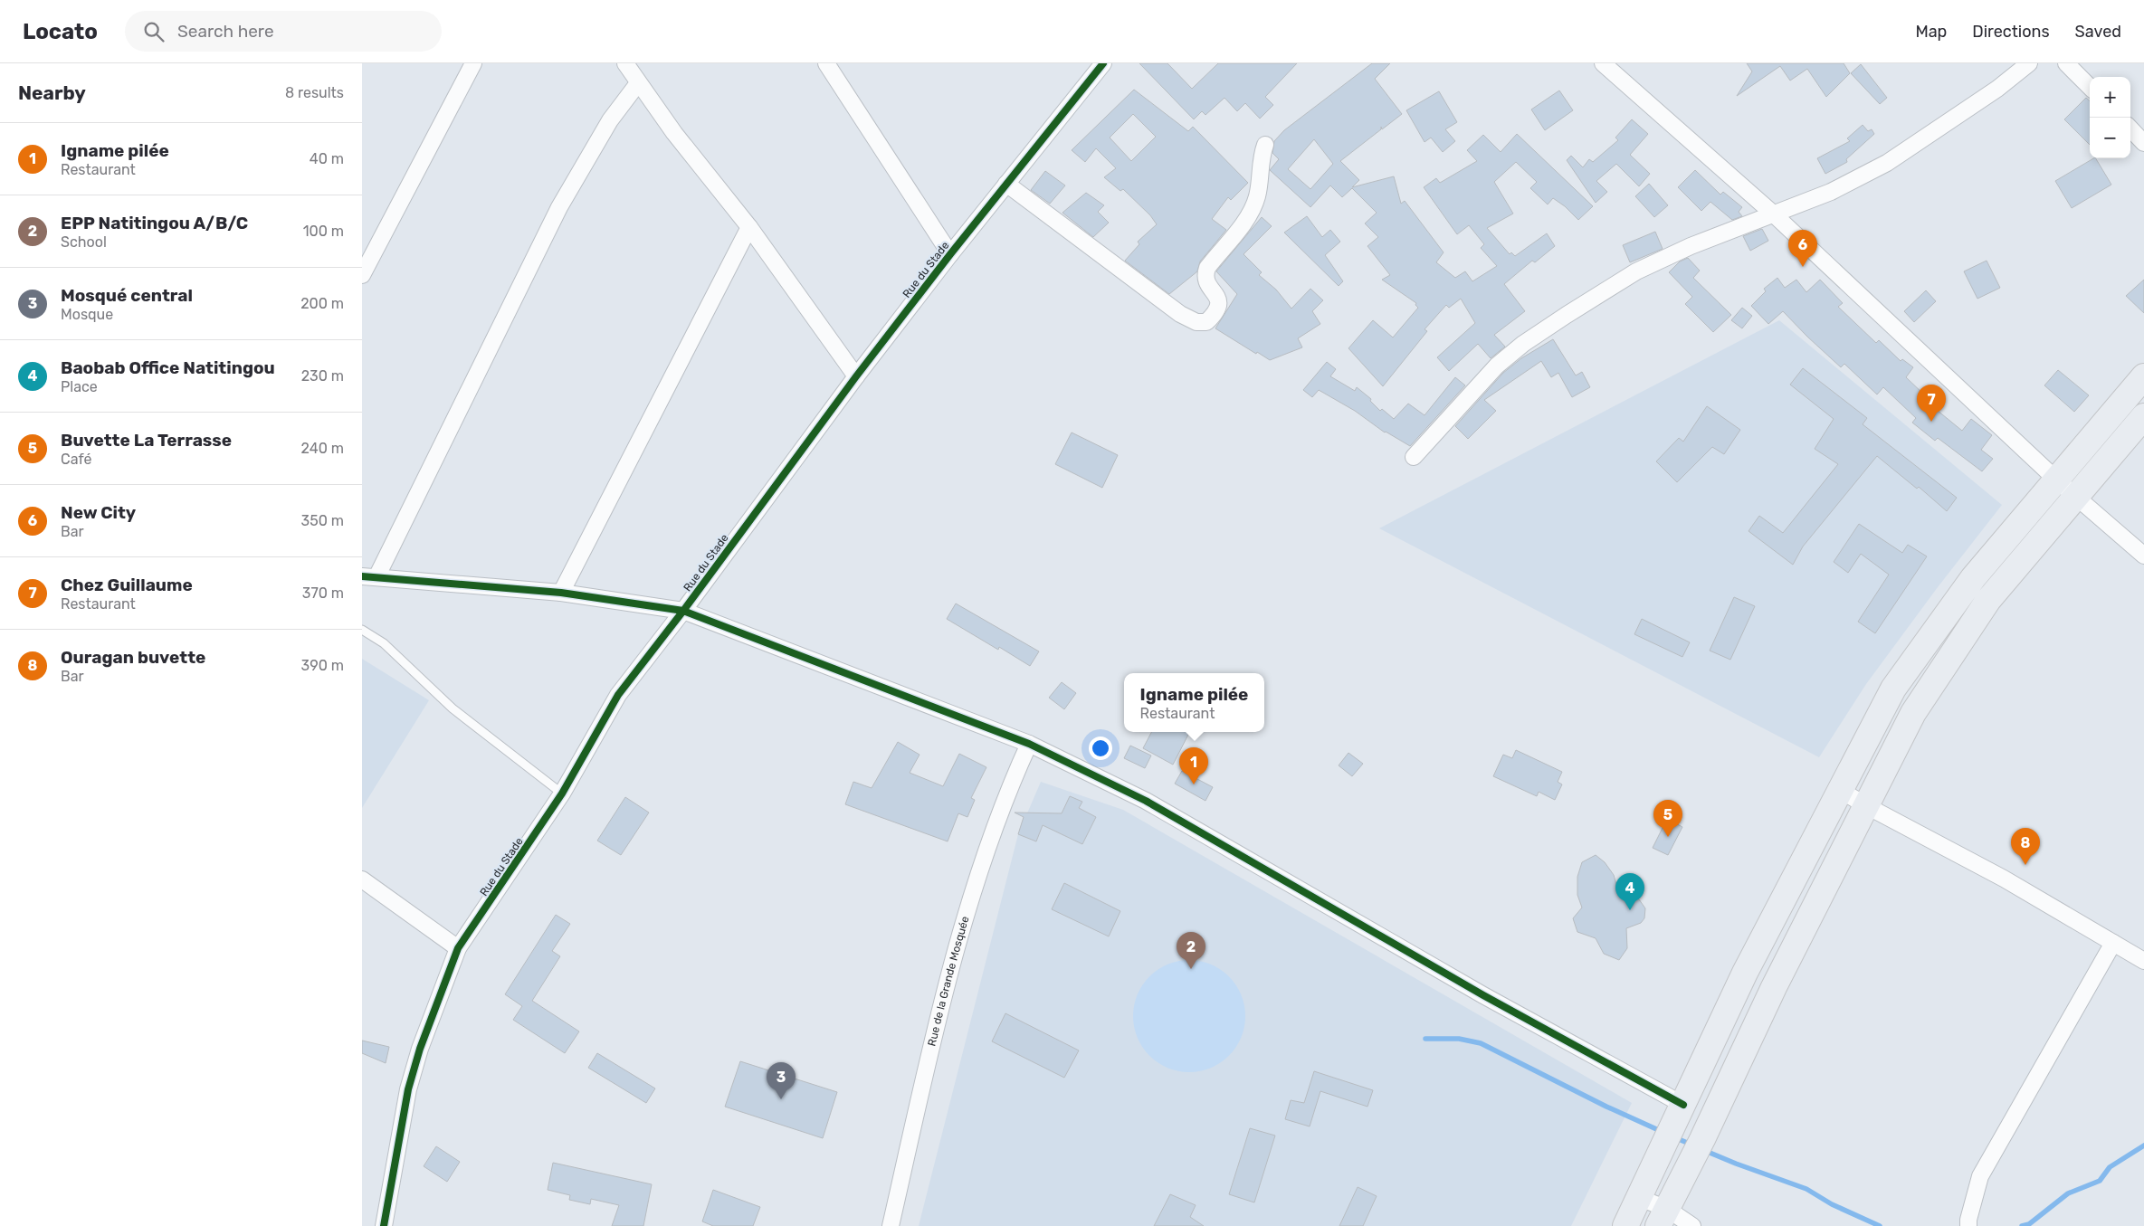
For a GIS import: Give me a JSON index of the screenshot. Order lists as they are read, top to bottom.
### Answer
{
  "streets": {
    "street": ["Rue du Stade", "Rue de la Grande Mosquée"]
  },
  "page": {
    "header": "Locato",
    "search": "Search here",
    "nav": ["Map", "Directions", "Saved"],
    "heading": ["Nearby", "8 results"],
    "map_buttons": ["+", "−"],
    "list": [
      {
        "mark": "1",
        "name": "Igname pilée",
        "note": "Restaurant",
        "value": "40 m"
      },
      {
        "mark": "2",
        "name": "EPP Natitingou A/B/C",
        "note": "School",
        "value": "100 m"
      },
      {
        "mark": "3",
        "name": "Mosqué central",
        "note": "Mosque",
        "value": "200 m"
      },
      {
        "mark": "4",
        "name": "Baobab Office Natitingou",
        "note": "Place",
        "value": "230 m"
      },
      {
        "mark": "5",
        "name": "Buvette La Terrasse",
        "note": "Café",
        "value": "240 m"
      },
      {
        "mark": "6",
        "name": "New City",
        "note": "Bar",
        "value": "350 m"
      },
      {
        "mark": "7",
        "name": "Chez Guillaume",
        "note": "Restaurant",
        "value": "370 m"
      },
      {
        "mark": "8",
        "name": "Ouragan buvette",
        "note": "Bar",
        "value": "390 m"
      }
    ],
    "pins": [
      "6",
      "7",
      "1",
      "5",
      "8",
      "4",
      "2",
      "3"
    ],
    "popup": ["Igname pilée", "Restaurant"]
  }
}
